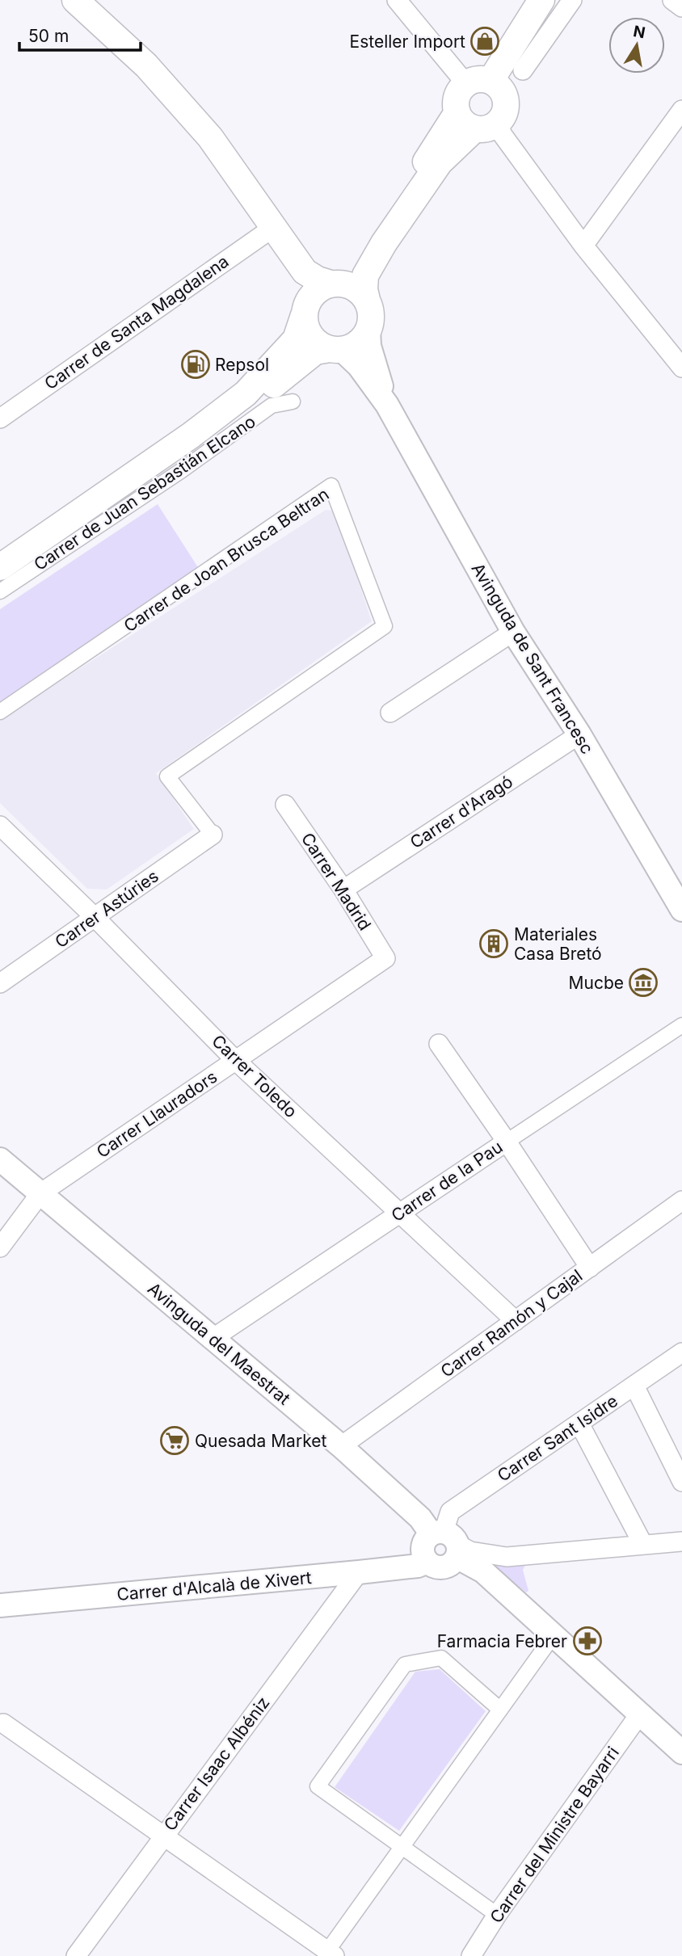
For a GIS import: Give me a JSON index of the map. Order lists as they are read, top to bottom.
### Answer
{
  "streets": {
    "main road": ["Carrer de Juan Sebastián Elcano"],
    "street": [
      "Carrer de Santa Magdalena",
      "Carrer de Joan Brusca Beltran",
      "Avinguda de Sant Francesc",
      "Carrer d'Aragó",
      "Carrer Madrid",
      "Carrer Astúries",
      "Carrer Toledo",
      "Carrer Llauradors",
      "Carrer de la Pau",
      "Carrer Ramón y Cajal",
      "Avinguda del Maestrat",
      "Carrer Sant Isidre",
      "Carrer d'Alcalà de Xivert",
      "Carrer Isaac Albéniz",
      "Carrer del Ministre Bayarri"
    ]
  },
  "crossings": [
    ["Carrer de Juan Sebastián Elcano", "Avinguda de Sant Francesc"],
    ["Carrer de Joan Brusca Beltran", "Carrer Astúries"],
    ["Avinguda de Sant Francesc", "Carrer d'Aragó"],
    ["Carrer d'Aragó", "Carrer Madrid"],
    ["Carrer Madrid", "Carrer Llauradors"],
    ["Carrer Astúries", "Carrer Toledo"],
    ["Carrer Toledo", "Carrer Llauradors"],
    ["Carrer Toledo", "Carrer de la Pau"],
    ["Carrer Toledo", "Carrer Ramón y Cajal"],
    ["Carrer Llauradors", "Avinguda del Maestrat"],
    ["Carrer de la Pau", "Avinguda del Maestrat"],
    ["Carrer Ramón y Cajal", "Avinguda del Maestrat"],
    ["Avinguda del Maestrat", "Carrer Sant Isidre"],
    ["Avinguda del Maestrat", "Carrer d'Alcalà de Xivert"],
    ["Carrer Sant Isidre", "Carrer d'Alcalà de Xivert"],
    ["Carrer d'Alcalà de Xivert", "Carrer Isaac Albéniz"]
  ],
  "places": {
    "shop": ["Esteller Import"],
    "fuel station": ["Repsol"],
    "building": ["Materiales Casa Bretó"],
    "museum": ["Mucbe"],
    "supermarket": ["Quesada Market"],
    "pharmacy": ["Farmacia Febrer"]
  },
  "scale_bar": "50 m",
  "north": "top"
}
